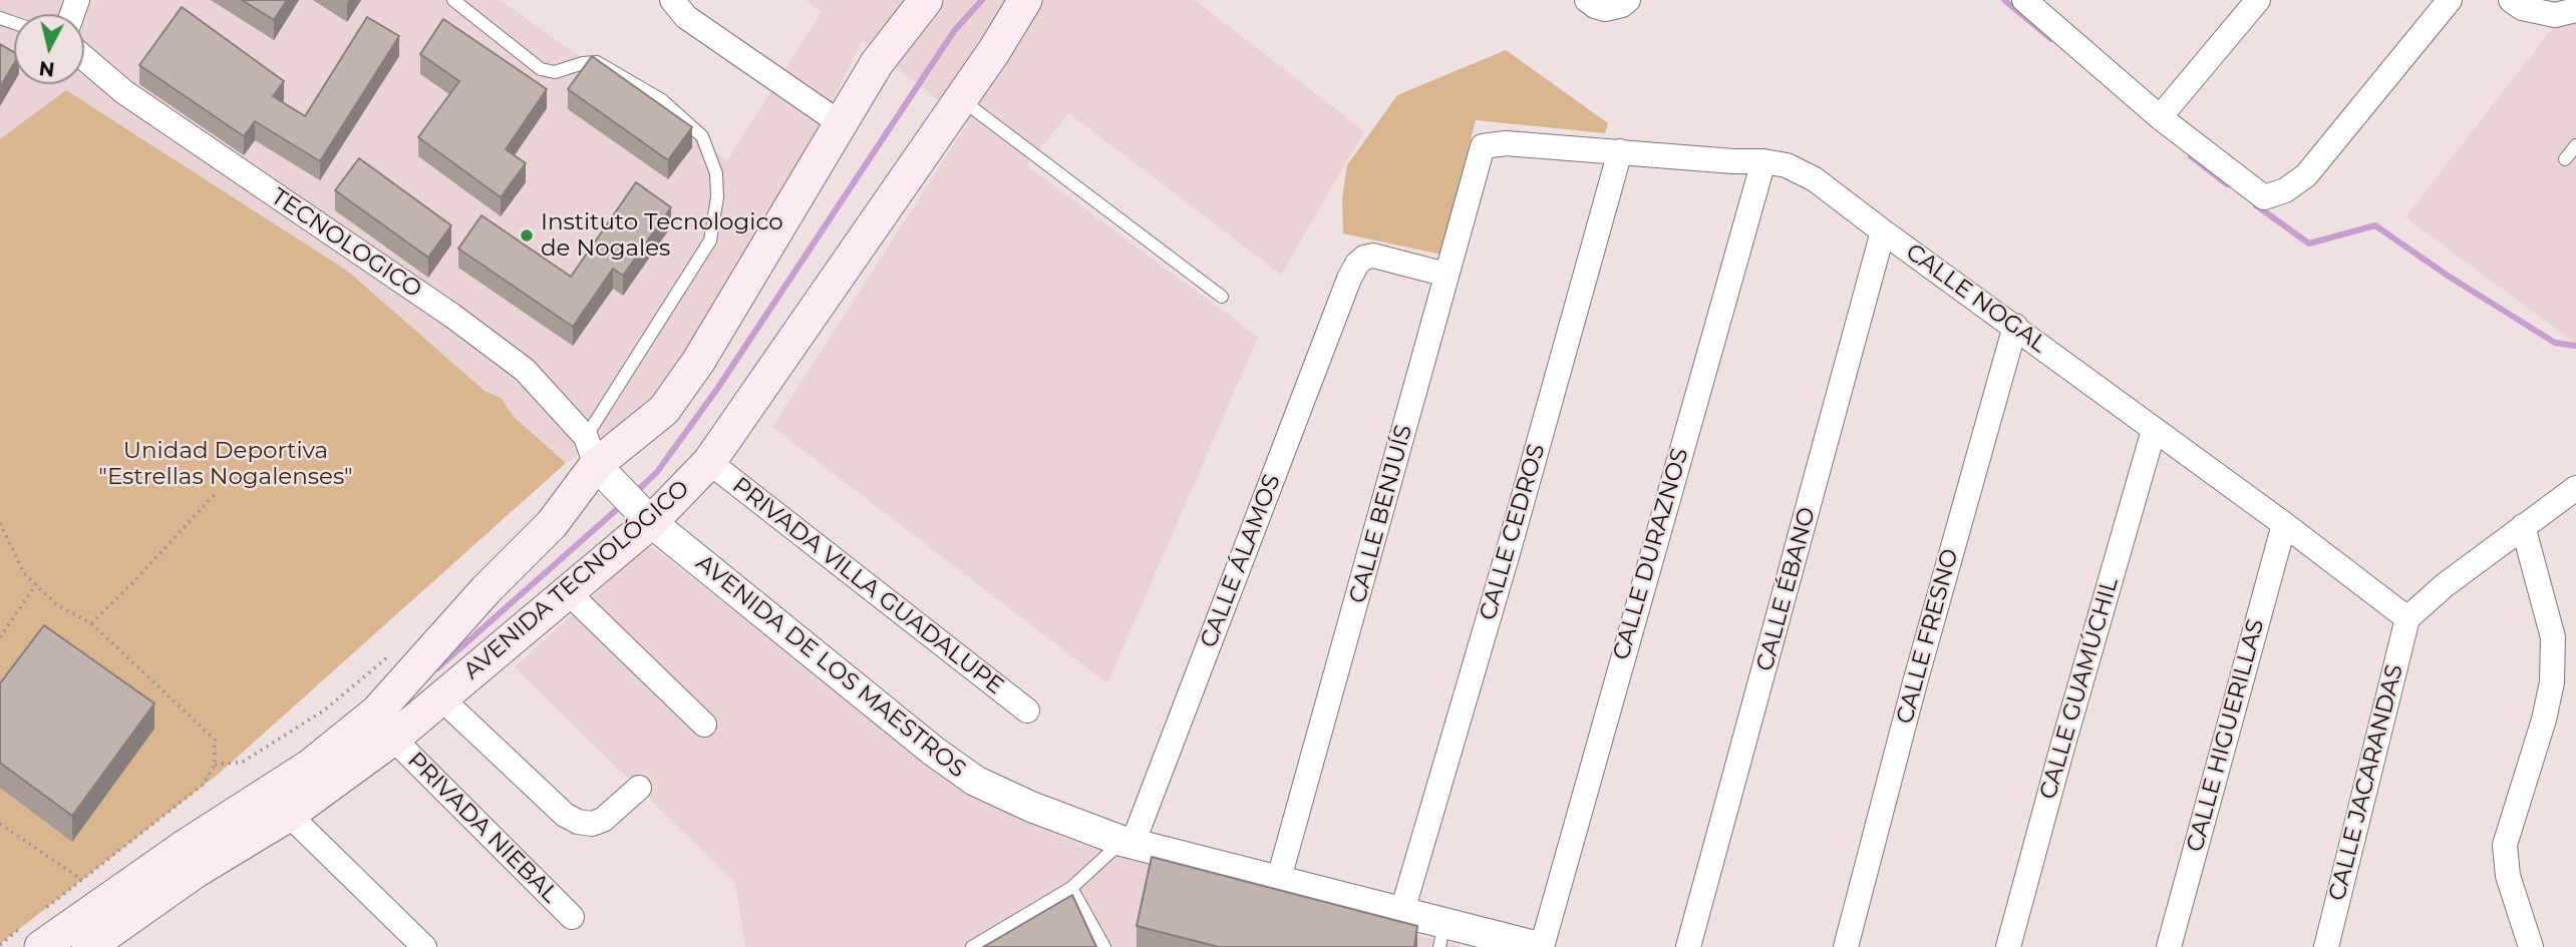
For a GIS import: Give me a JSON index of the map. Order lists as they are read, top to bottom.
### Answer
{
  "streets": {
    "main road": ["AVENIDA TECNOLÓGICO"],
    "street": [
      "TECNOLOGICO",
      "CALLE NOGAL",
      "CALLE BENJUÍS",
      "CALLE CEDROS",
      "CALLE DURAZNOS",
      "CALLE ÁLAMOS",
      "PRIVADA VILLA GUADALUPE",
      "CALLE ÉBANO",
      "CALLE FRESNO",
      "AVENIDA DE LOS MAESTROS",
      "CALLE GUAMÚCHIL",
      "CALLE HIGUERILLAS",
      "CALLE JACARANDAS",
      "PRIVADA NIEBAL"
    ]
  },
  "crossings": [
    ["TECNOLOGICO", "AVENIDA TECNOLÓGICO"],
    ["TECNOLOGICO", "AVENIDA DE LOS MAESTROS"],
    ["CALLE NOGAL", "CALLE BENJUÍS"],
    ["CALLE NOGAL", "CALLE CEDROS"],
    ["CALLE NOGAL", "CALLE DURAZNOS"],
    ["CALLE NOGAL", "CALLE ÉBANO"],
    ["CALLE NOGAL", "CALLE FRESNO"],
    ["CALLE NOGAL", "CALLE GUAMÚCHIL"],
    ["CALLE NOGAL", "CALLE HIGUERILLAS"],
    ["CALLE NOGAL", "CALLE JACARANDAS"],
    ["CALLE BENJUÍS", "CALLE ÁLAMOS"],
    ["CALLE BENJUÍS", "AVENIDA DE LOS MAESTROS"],
    ["CALLE CEDROS", "AVENIDA DE LOS MAESTROS"],
    ["CALLE DURAZNOS", "AVENIDA DE LOS MAESTROS"],
    ["CALLE ÁLAMOS", "AVENIDA DE LOS MAESTROS"],
    ["AVENIDA TECNOLÓGICO", "PRIVADA VILLA GUADALUPE"],
    ["AVENIDA TECNOLÓGICO", "AVENIDA DE LOS MAESTROS"],
    ["AVENIDA TECNOLÓGICO", "PRIVADA NIEBAL"]
  ],
  "parks": ["Unidad Deportiva \"Estrellas Nogalenses\""],
  "places": ["Instituto Tecnologico de Nogales"],
  "north": "bottom"
}
